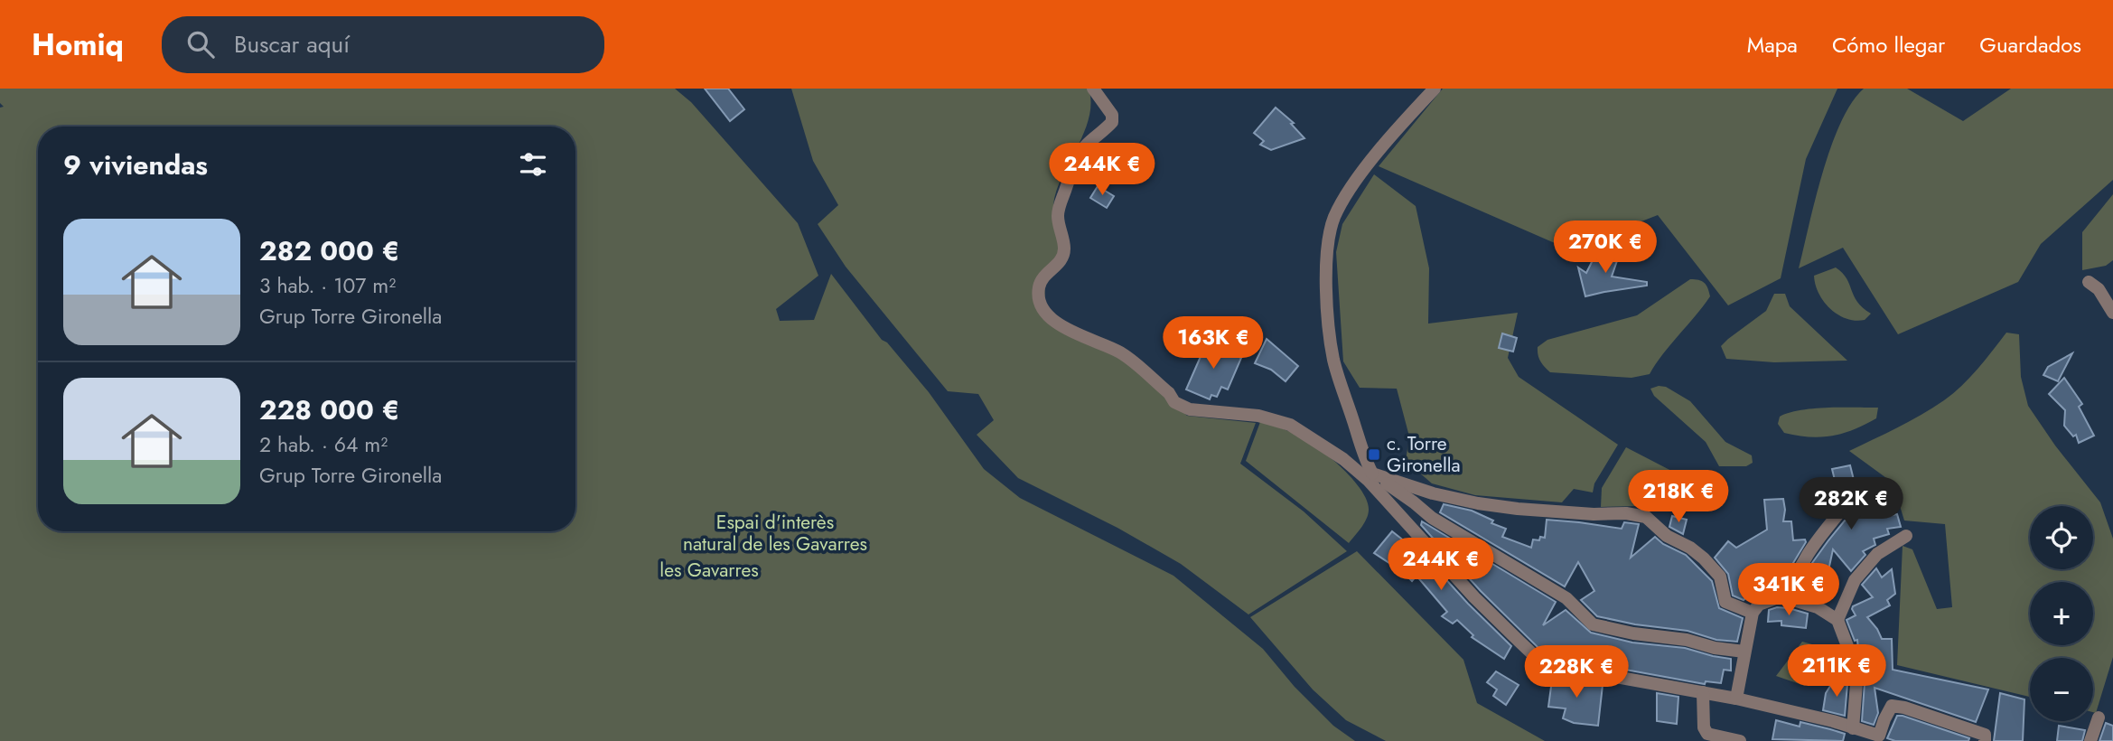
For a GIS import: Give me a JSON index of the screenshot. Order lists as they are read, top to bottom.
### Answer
{
  "parks": ["Espai d'interès natural de les Gavarres", "les Gavarres"],
  "places": {
    "transit": ["c. Torre Gironella"]
  },
  "page": {
    "header": "Homiq",
    "search": "Buscar aquí",
    "nav": ["Mapa", "Cómo llegar", "Guardados"],
    "heading": "9 viviendas",
    "price": [
      "244K €",
      "270K €",
      "163K €",
      "218K €",
      "282K €",
      "244K €",
      "341K €",
      "211K €",
      "228K €"
    ],
    "list": [
      {
        "name": "282 000 €",
        "note": "3 hab. · 107 m² · Grup Torre Gironella"
      },
      {
        "name": "228 000 €",
        "note": "2 hab. · 64 m² · Grup Torre Gironella"
      }
    ],
    "map_buttons": ["+", "−"]
  }
}
